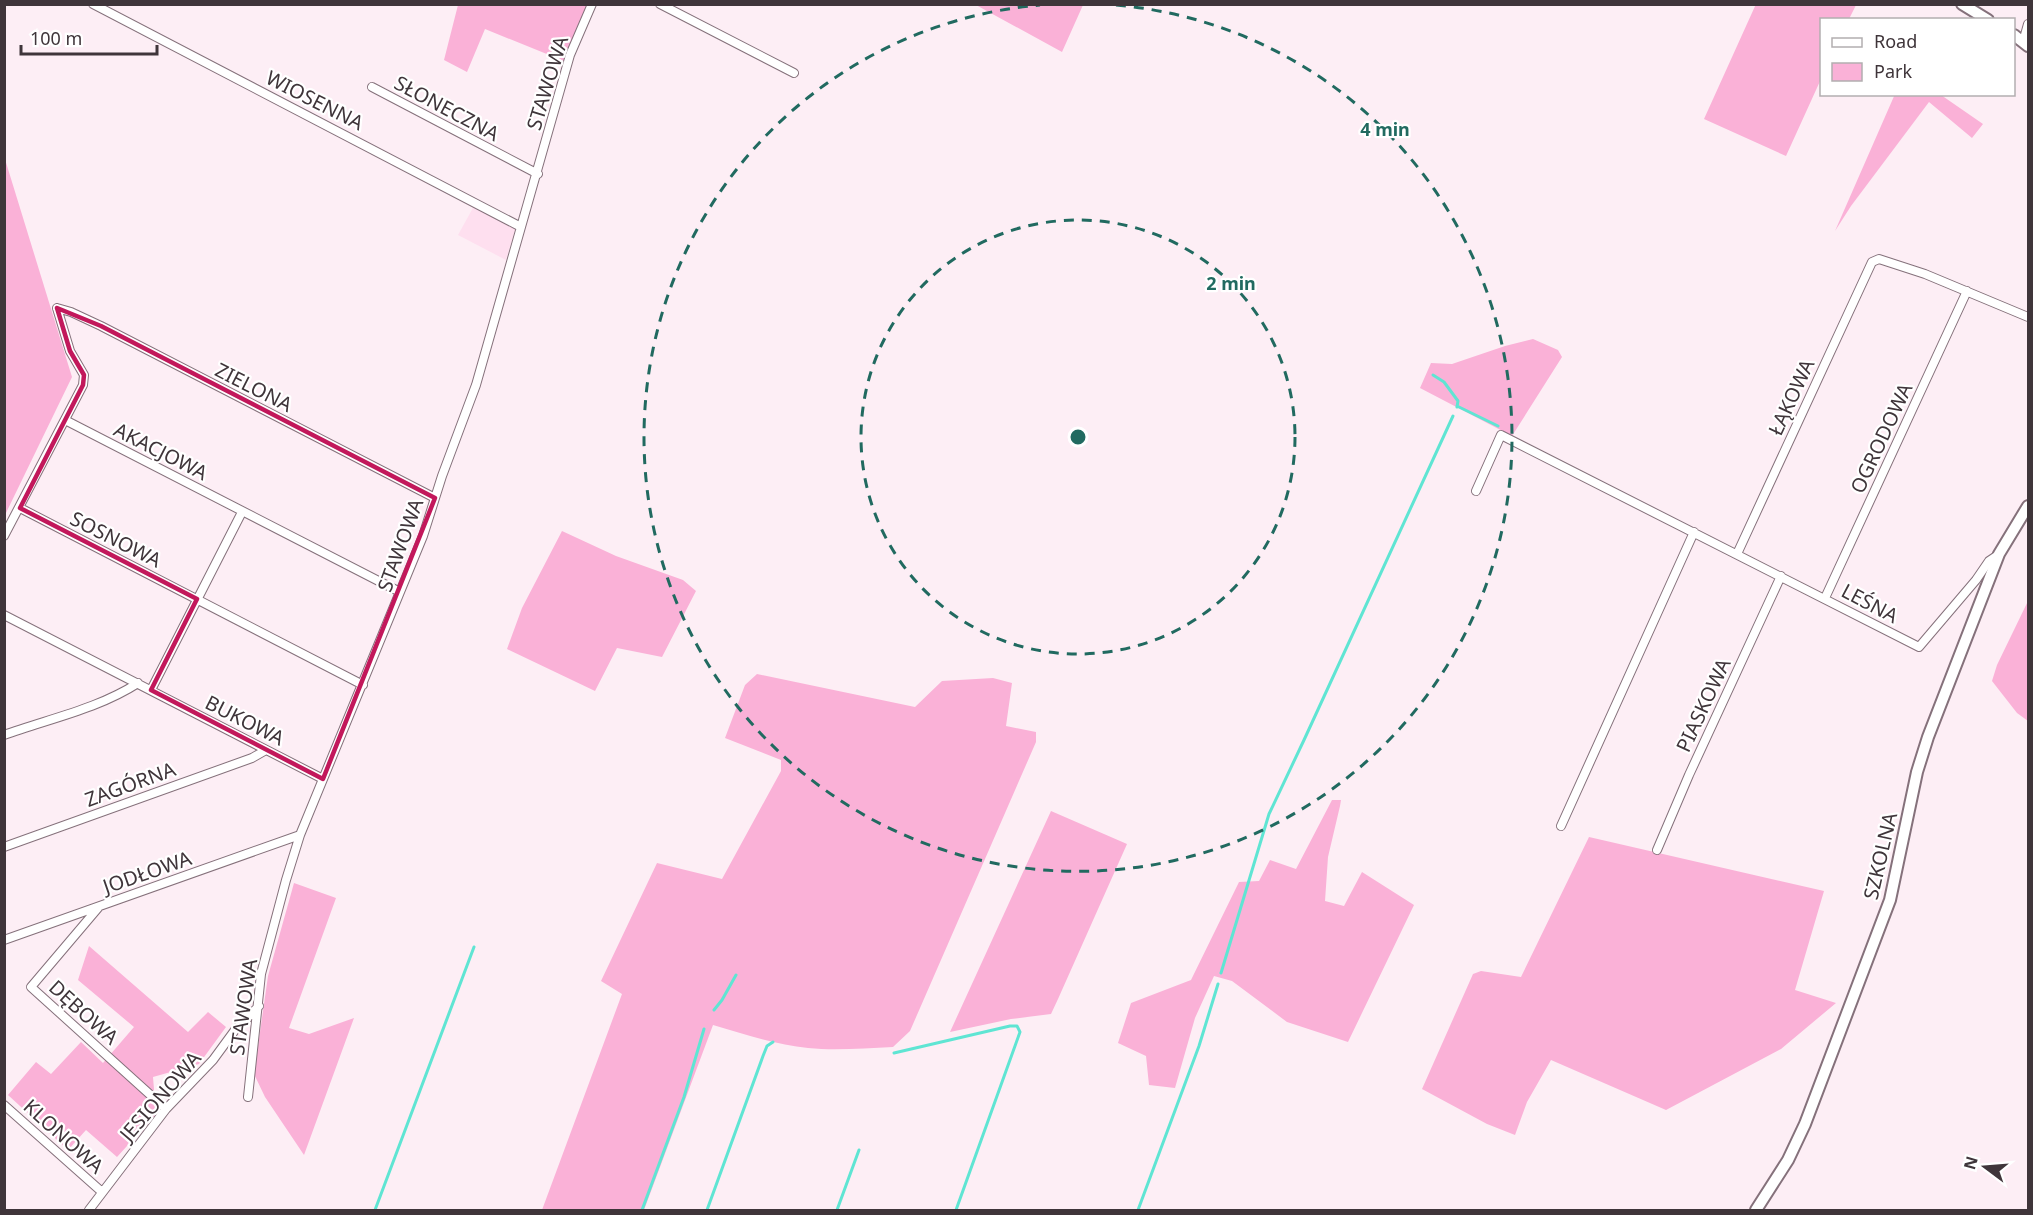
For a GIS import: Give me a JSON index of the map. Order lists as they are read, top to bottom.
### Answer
{
  "streets": {
    "street": [
      "STAWOWA",
      "WIOSENNA",
      "SŁONECZNA",
      "ZIELONA",
      "ŁĄKOWA",
      "OGRODOWA",
      "AKACJOWA",
      "SOSNOWA",
      "LEŚNA",
      "PIASKOWA",
      "BUKOWA",
      "ZAGÓRNA",
      "SZKOLNA",
      "JODŁOWA",
      "DĘBOWA",
      "JESIONOWA",
      "KLONOWA"
    ]
  },
  "crossings": [
    ["STAWOWA", "WIOSENNA"],
    ["STAWOWA", "SŁONECZNA"],
    ["STAWOWA", "ZIELONA"],
    ["STAWOWA", "AKACJOWA"],
    ["STAWOWA", "SOSNOWA"],
    ["STAWOWA", "BUKOWA"],
    ["STAWOWA", "JODŁOWA"],
    ["STAWOWA", "JESIONOWA"],
    ["ZIELONA", "AKACJOWA"],
    ["ŁĄKOWA", "OGRODOWA"],
    ["ŁĄKOWA", "LEŚNA"],
    ["OGRODOWA", "LEŚNA"],
    ["LEŚNA", "PIASKOWA"],
    ["LEŚNA", "SZKOLNA"],
    ["BUKOWA", "ZAGÓRNA"],
    ["JODŁOWA", "DĘBOWA"],
    ["DĘBOWA", "JESIONOWA"],
    ["JESIONOWA", "KLONOWA"]
  ],
  "legend": ["Road", "Park"],
  "scale_bar": "100 m",
  "north": "left",
  "rings": ["4 min", "2 min"]
}
